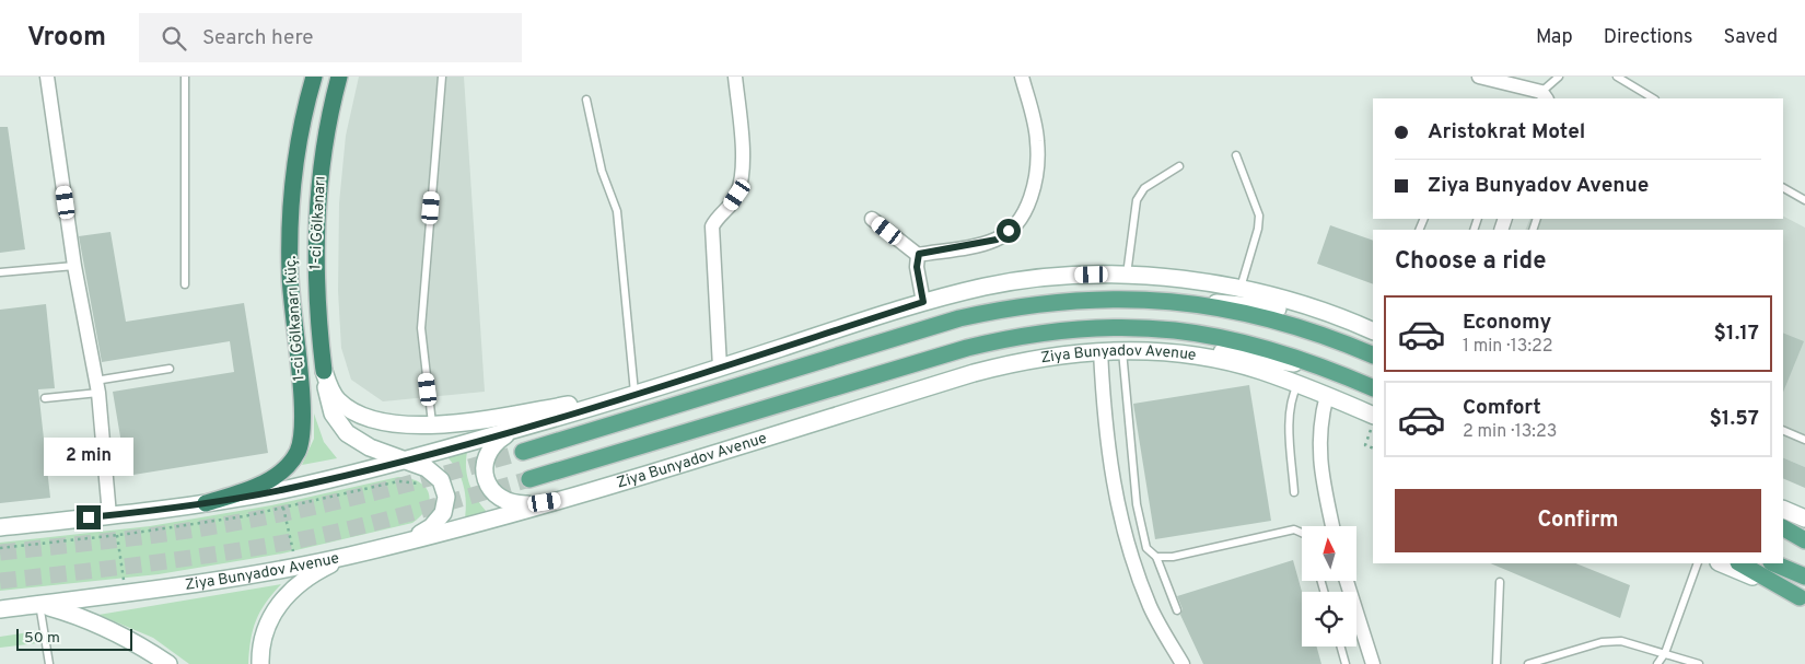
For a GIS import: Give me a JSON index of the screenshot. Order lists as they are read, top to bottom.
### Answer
{
  "streets": {
    "highway": ["1-ci Gölkənarı", "1-ci Gölkənarı küç."],
    "main road": ["Ziya Bunyadov Avenue"]
  },
  "scale_bar": "50 m",
  "north": "top",
  "page": {
    "header": "Vroom",
    "search": "Search here",
    "nav": ["Map", "Directions", "Saved"],
    "banner": ["Aristokrat Motel", "Ziya Bunyadov Avenue"],
    "heading": "Choose a ride",
    "list": [
      {
        "name": "Economy",
        "note": "1 min · 13:22",
        "value": "$1.17"
      },
      {
        "name": "Comfort",
        "note": "2 min · 13:23",
        "value": "$1.57"
      }
    ],
    "bubble": "2 min",
    "buttons": "Confirm",
    "scale": "50 m"
  }
}
